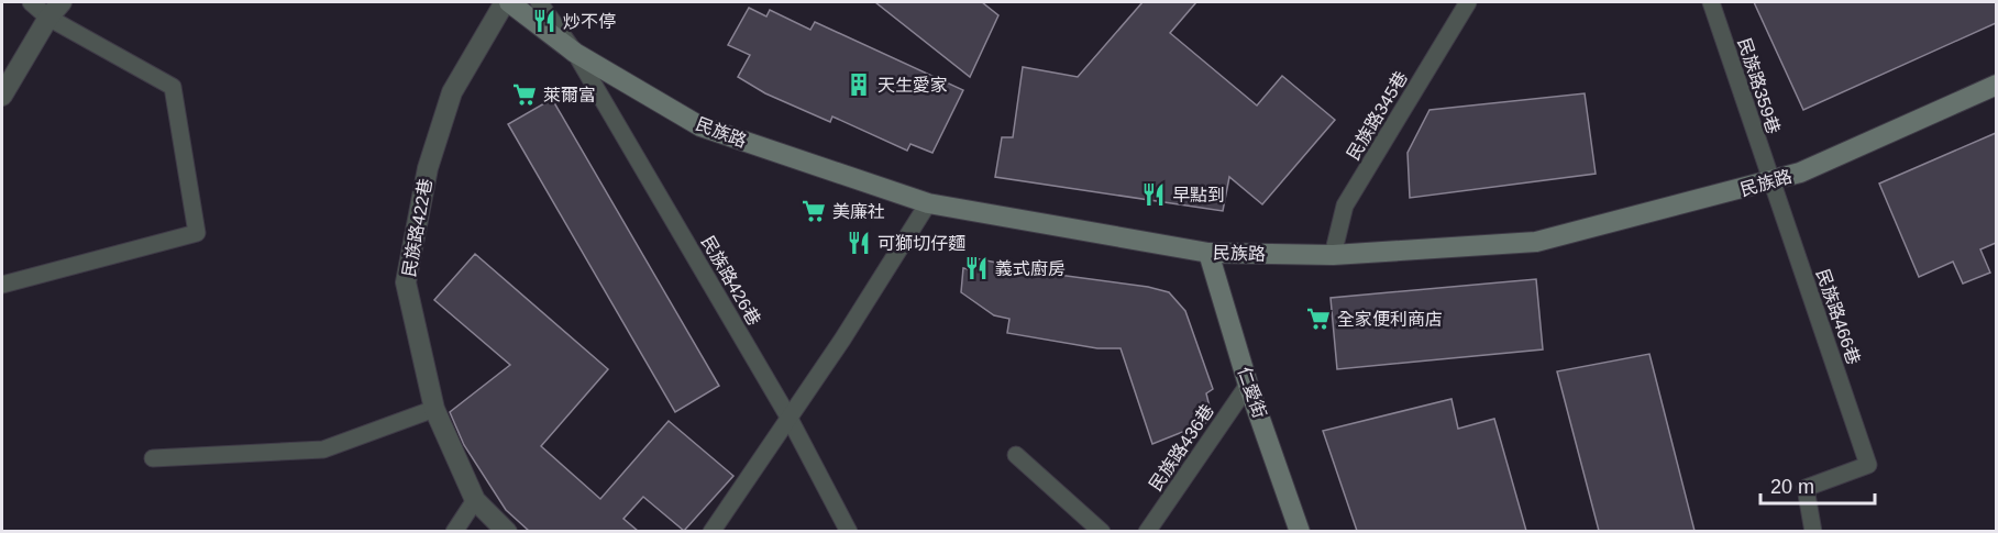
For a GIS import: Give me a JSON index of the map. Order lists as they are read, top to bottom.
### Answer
{
  "streets": {
    "street": ["民族路", "民族路422巷", "仁愛街"],
    "lane": [
      "民族路359巷",
      "民族路345巷",
      "民族路426巷",
      "民族路466巷",
      "民族路436巷"
    ]
  },
  "crossings": [
    ["民族路359巷", "民族路"],
    ["民族路359巷", "民族路466巷"],
    ["民族路345巷", "民族路"],
    ["民族路", "民族路422巷"],
    ["民族路", "民族路426巷"],
    ["民族路", "民族路466巷"],
    ["民族路", "仁愛街"],
    ["仁愛街", "民族路436巷"]
  ],
  "places": {
    "restaurant": [
      "炒不停",
      "早點到",
      "可獅切仔麵",
      "義式廚房"
    ],
    "building": ["天生愛家"],
    "supermarket": ["萊爾富", "美廉社", "全家便利商店"]
  },
  "scale_bar": "20 m"
}
